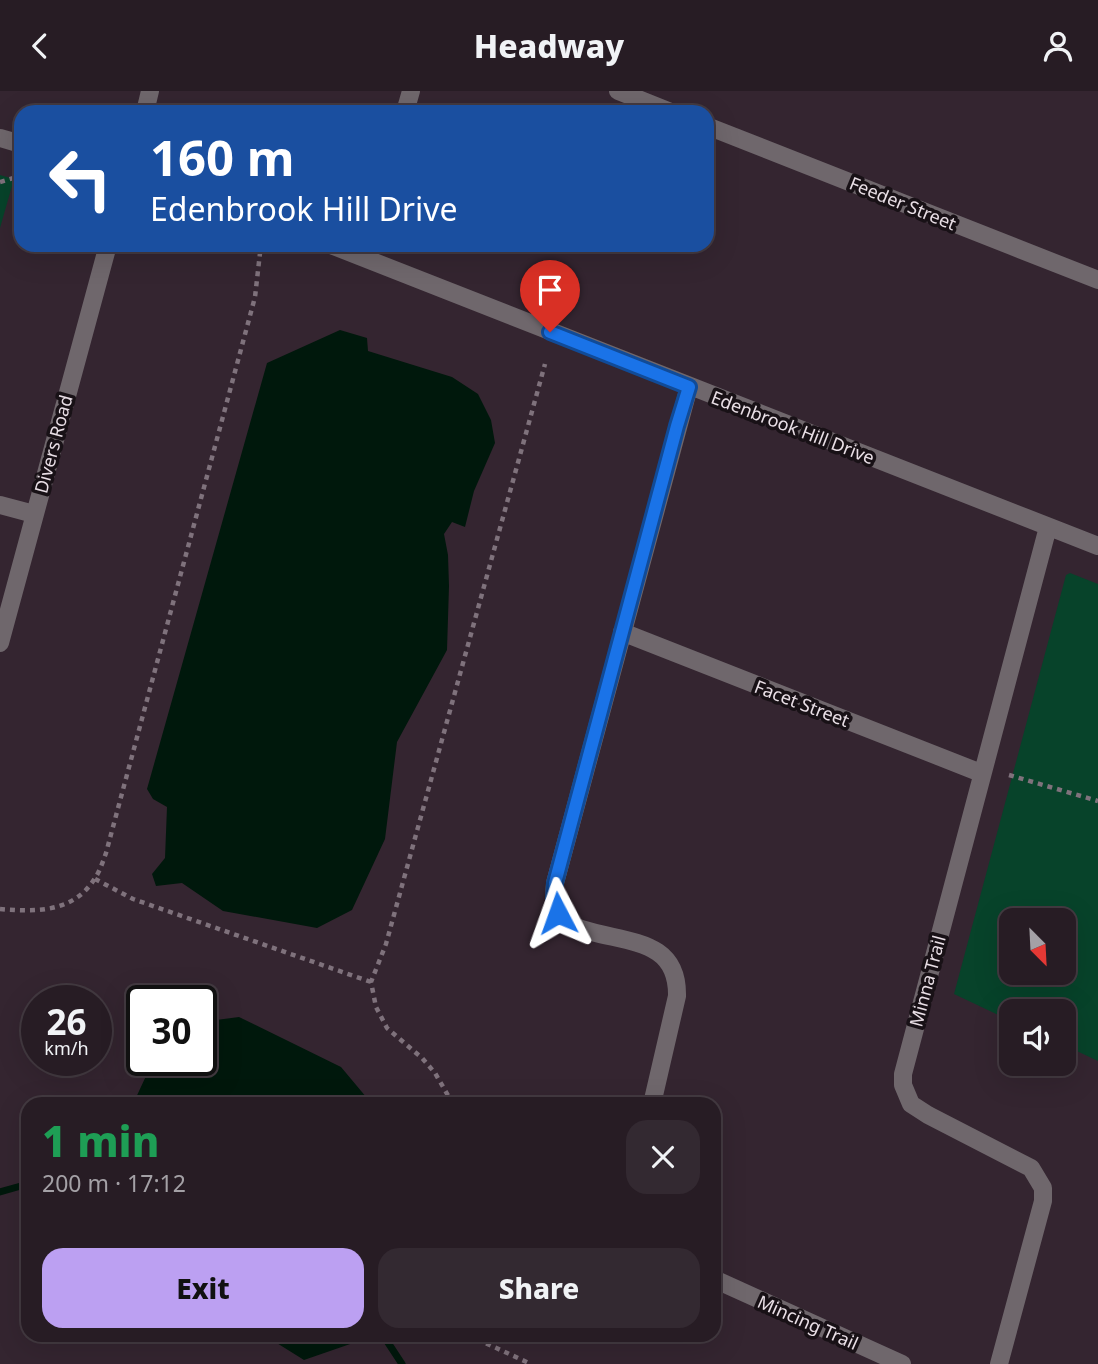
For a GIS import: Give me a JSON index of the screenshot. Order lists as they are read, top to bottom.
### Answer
{
  "streets": {
    "street": [
      "Feeder Street",
      "Edenbrook Hill Drive",
      "Divers Road",
      "Facet Street",
      "Minna Trail",
      "Mincing Trail"
    ]
  },
  "crossings": [
    ["Edenbrook Hill Drive", "Minna Trail"],
    ["Facet Street", "Minna Trail"]
  ],
  "north": "bottom right",
  "page": {
    "header": "Headway",
    "turn": ["160 m", "Edenbrook Hill Drive"],
    "speed": "26 km/h",
    "limit": "30",
    "heading": ["1 min", "200 m · 17:12"],
    "buttons": ["Exit", "Share"]
  }
}
